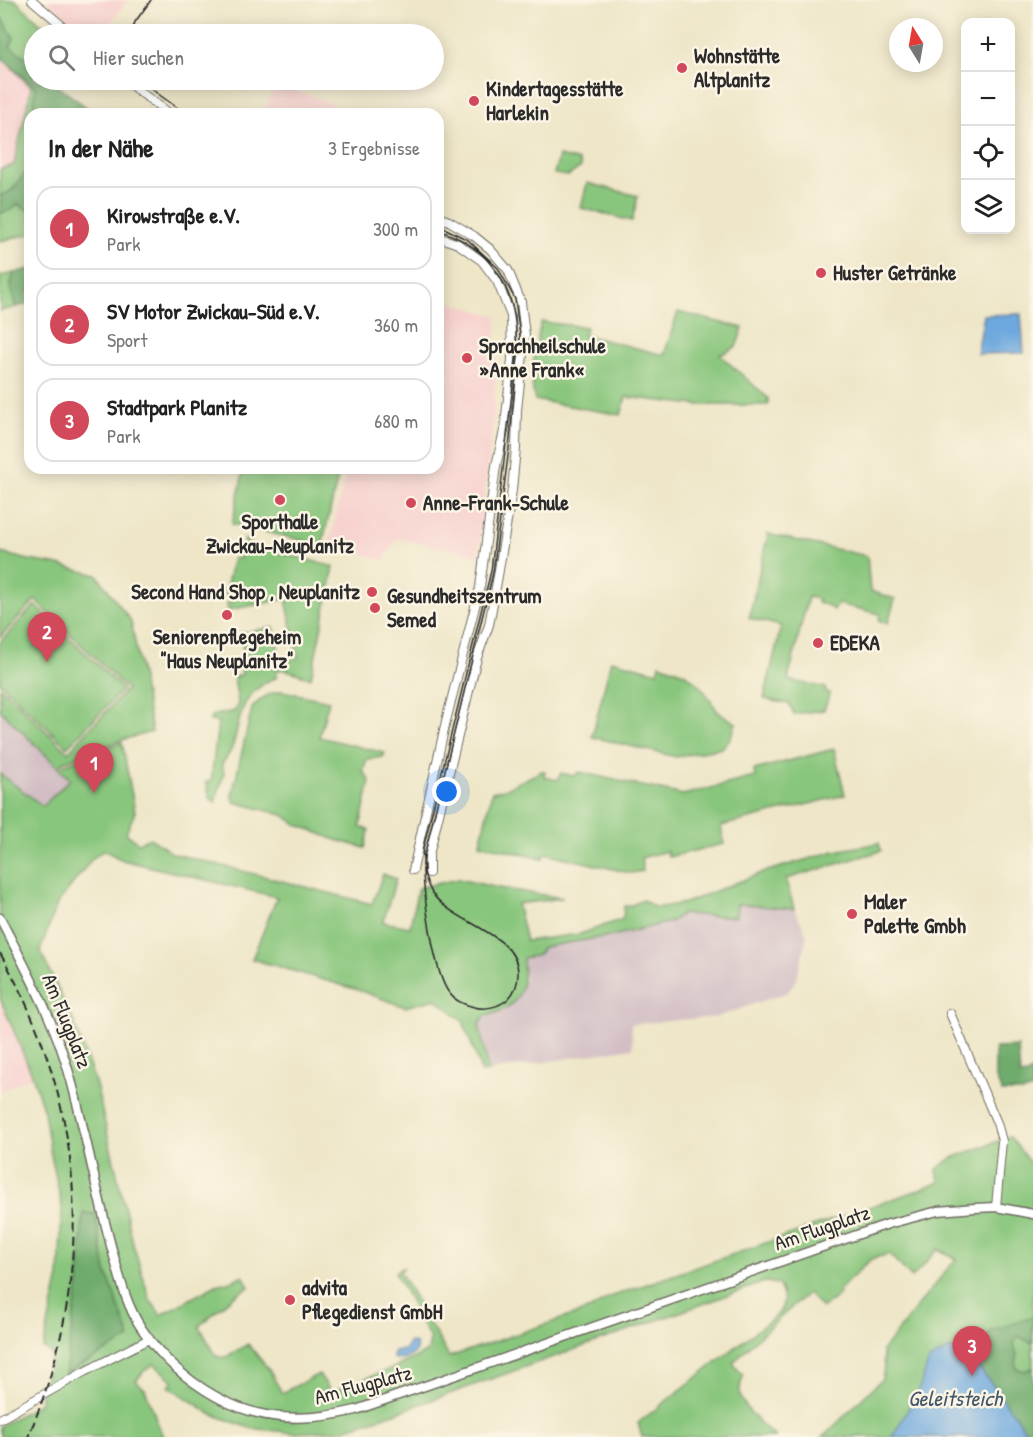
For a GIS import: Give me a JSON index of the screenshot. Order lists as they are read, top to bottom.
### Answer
{
  "streets": {
    "main road": ["Am Flugplatz"]
  },
  "water": ["Geleitsteich"],
  "places": [
    "Wohnstätte Altplanitz",
    "Kindertagesstätte Harlekin",
    "Huster Getränke",
    "Sprachheilschule »Anne Frank«",
    "Sporthalle Zwickau-Neuplanitz",
    "Anne-Frank-Schule",
    "Second Hand Shop , Neuplanitz",
    "Gesundheitszentrum Semed",
    "Seniorenpflegeheim \"Haus Neuplanitz\"",
    "EDEKA",
    "Maler Palette Gmbh",
    "advita Pflegedienst GmbH"
  ],
  "north": "top",
  "page": {
    "map_buttons": ["+", "−"],
    "search": "Hier suchen",
    "heading": ["In der Nähe", "3 Ergebnisse"],
    "list": [
      {
        "mark": "1",
        "name": "Kirowstraße e.V.",
        "note": "Park",
        "value": "300 m"
      },
      {
        "mark": "2",
        "name": "SV Motor Zwickau-Süd e.V.",
        "note": "Sport",
        "value": "360 m"
      },
      {
        "mark": "3",
        "name": "Stadtpark Planitz",
        "note": "Park",
        "value": "680 m"
      }
    ],
    "pins": ["2", "1", "3"]
  }
}
